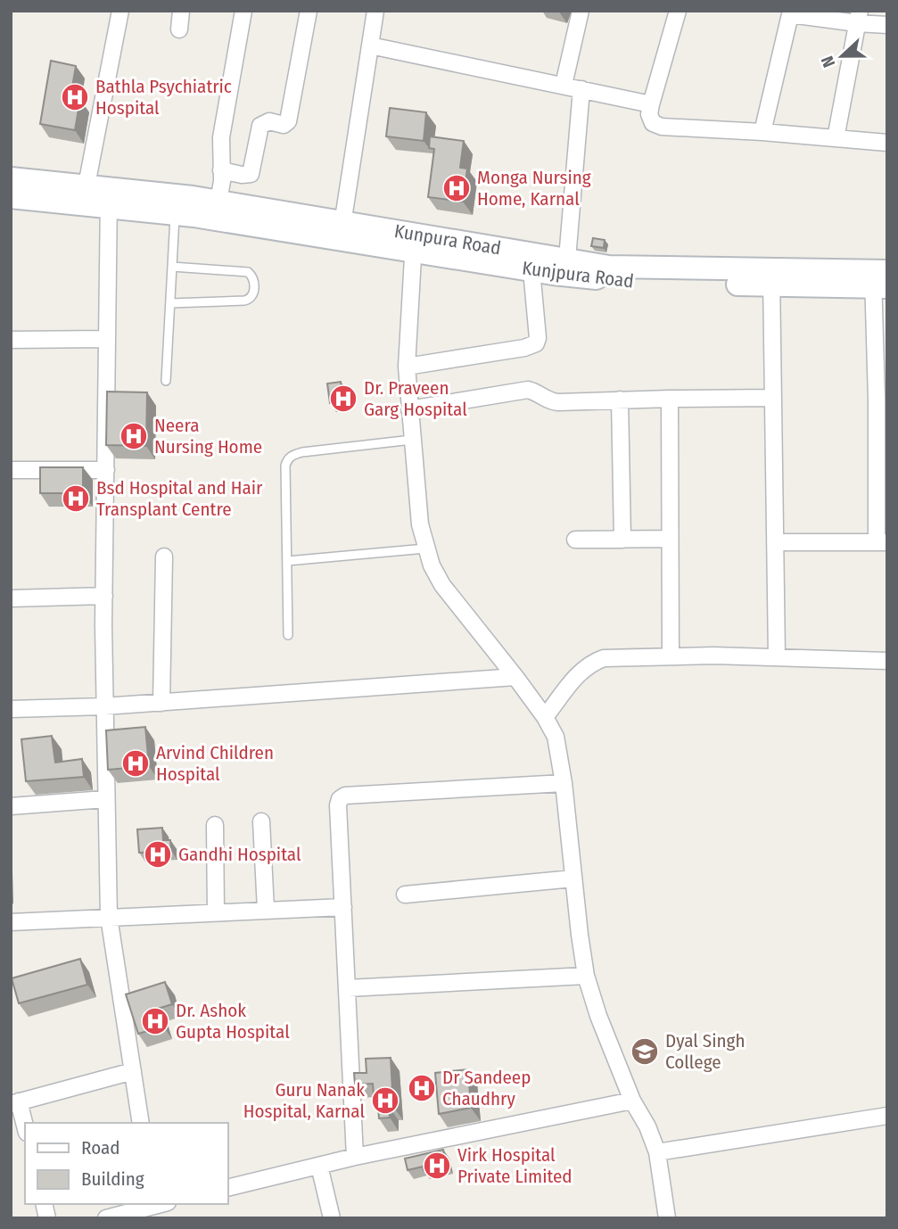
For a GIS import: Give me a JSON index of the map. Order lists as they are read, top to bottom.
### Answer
{
  "streets": {
    "street": ["Kunpura Road", "Kunjpura Road"]
  },
  "crossings": [
    ["Kunpura Road", "Kunjpura Road"]
  ],
  "places": {
    "hospital": [
      "Bathla Psychiatric Hospital",
      "Monga Nursing Home, Karnal",
      "Dr. Praveen Garg Hospital",
      "Neera Nursing Home",
      "Bsd Hospital and Hair Transplant Centre",
      "Arvind Children Hospital",
      "Gandhi Hospital",
      "Dr. Ashok Gupta Hospital",
      "Dr Sandeep Chaudhry",
      "Guru Nanak Hospital, Karnal",
      "Virk Hospital Private Limited"
    ],
    "school or university": ["Dyal Singh College"]
  },
  "legend": ["Road", "Building"],
  "north": "left"
}
